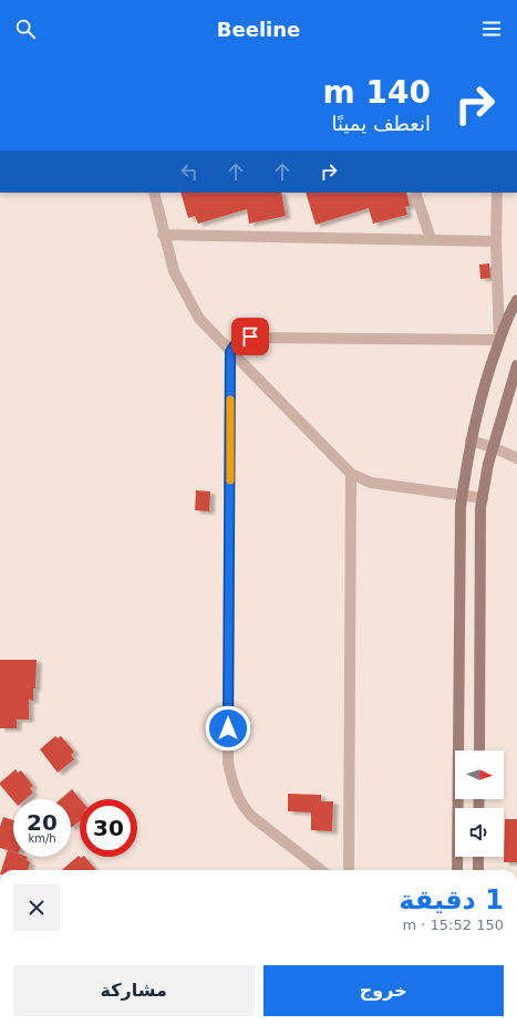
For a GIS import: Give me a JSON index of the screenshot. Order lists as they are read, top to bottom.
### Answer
{
  "north": "right",
  "page": {
    "header": "Beeline",
    "turn": ["140 m", "انعطف يمينًا"],
    "speed": "20 km/h",
    "limit": "30",
    "heading": ["1 دقيقة", "150 m · 15:52"],
    "buttons": ["خروج", "مشاركة"]
  }
}
